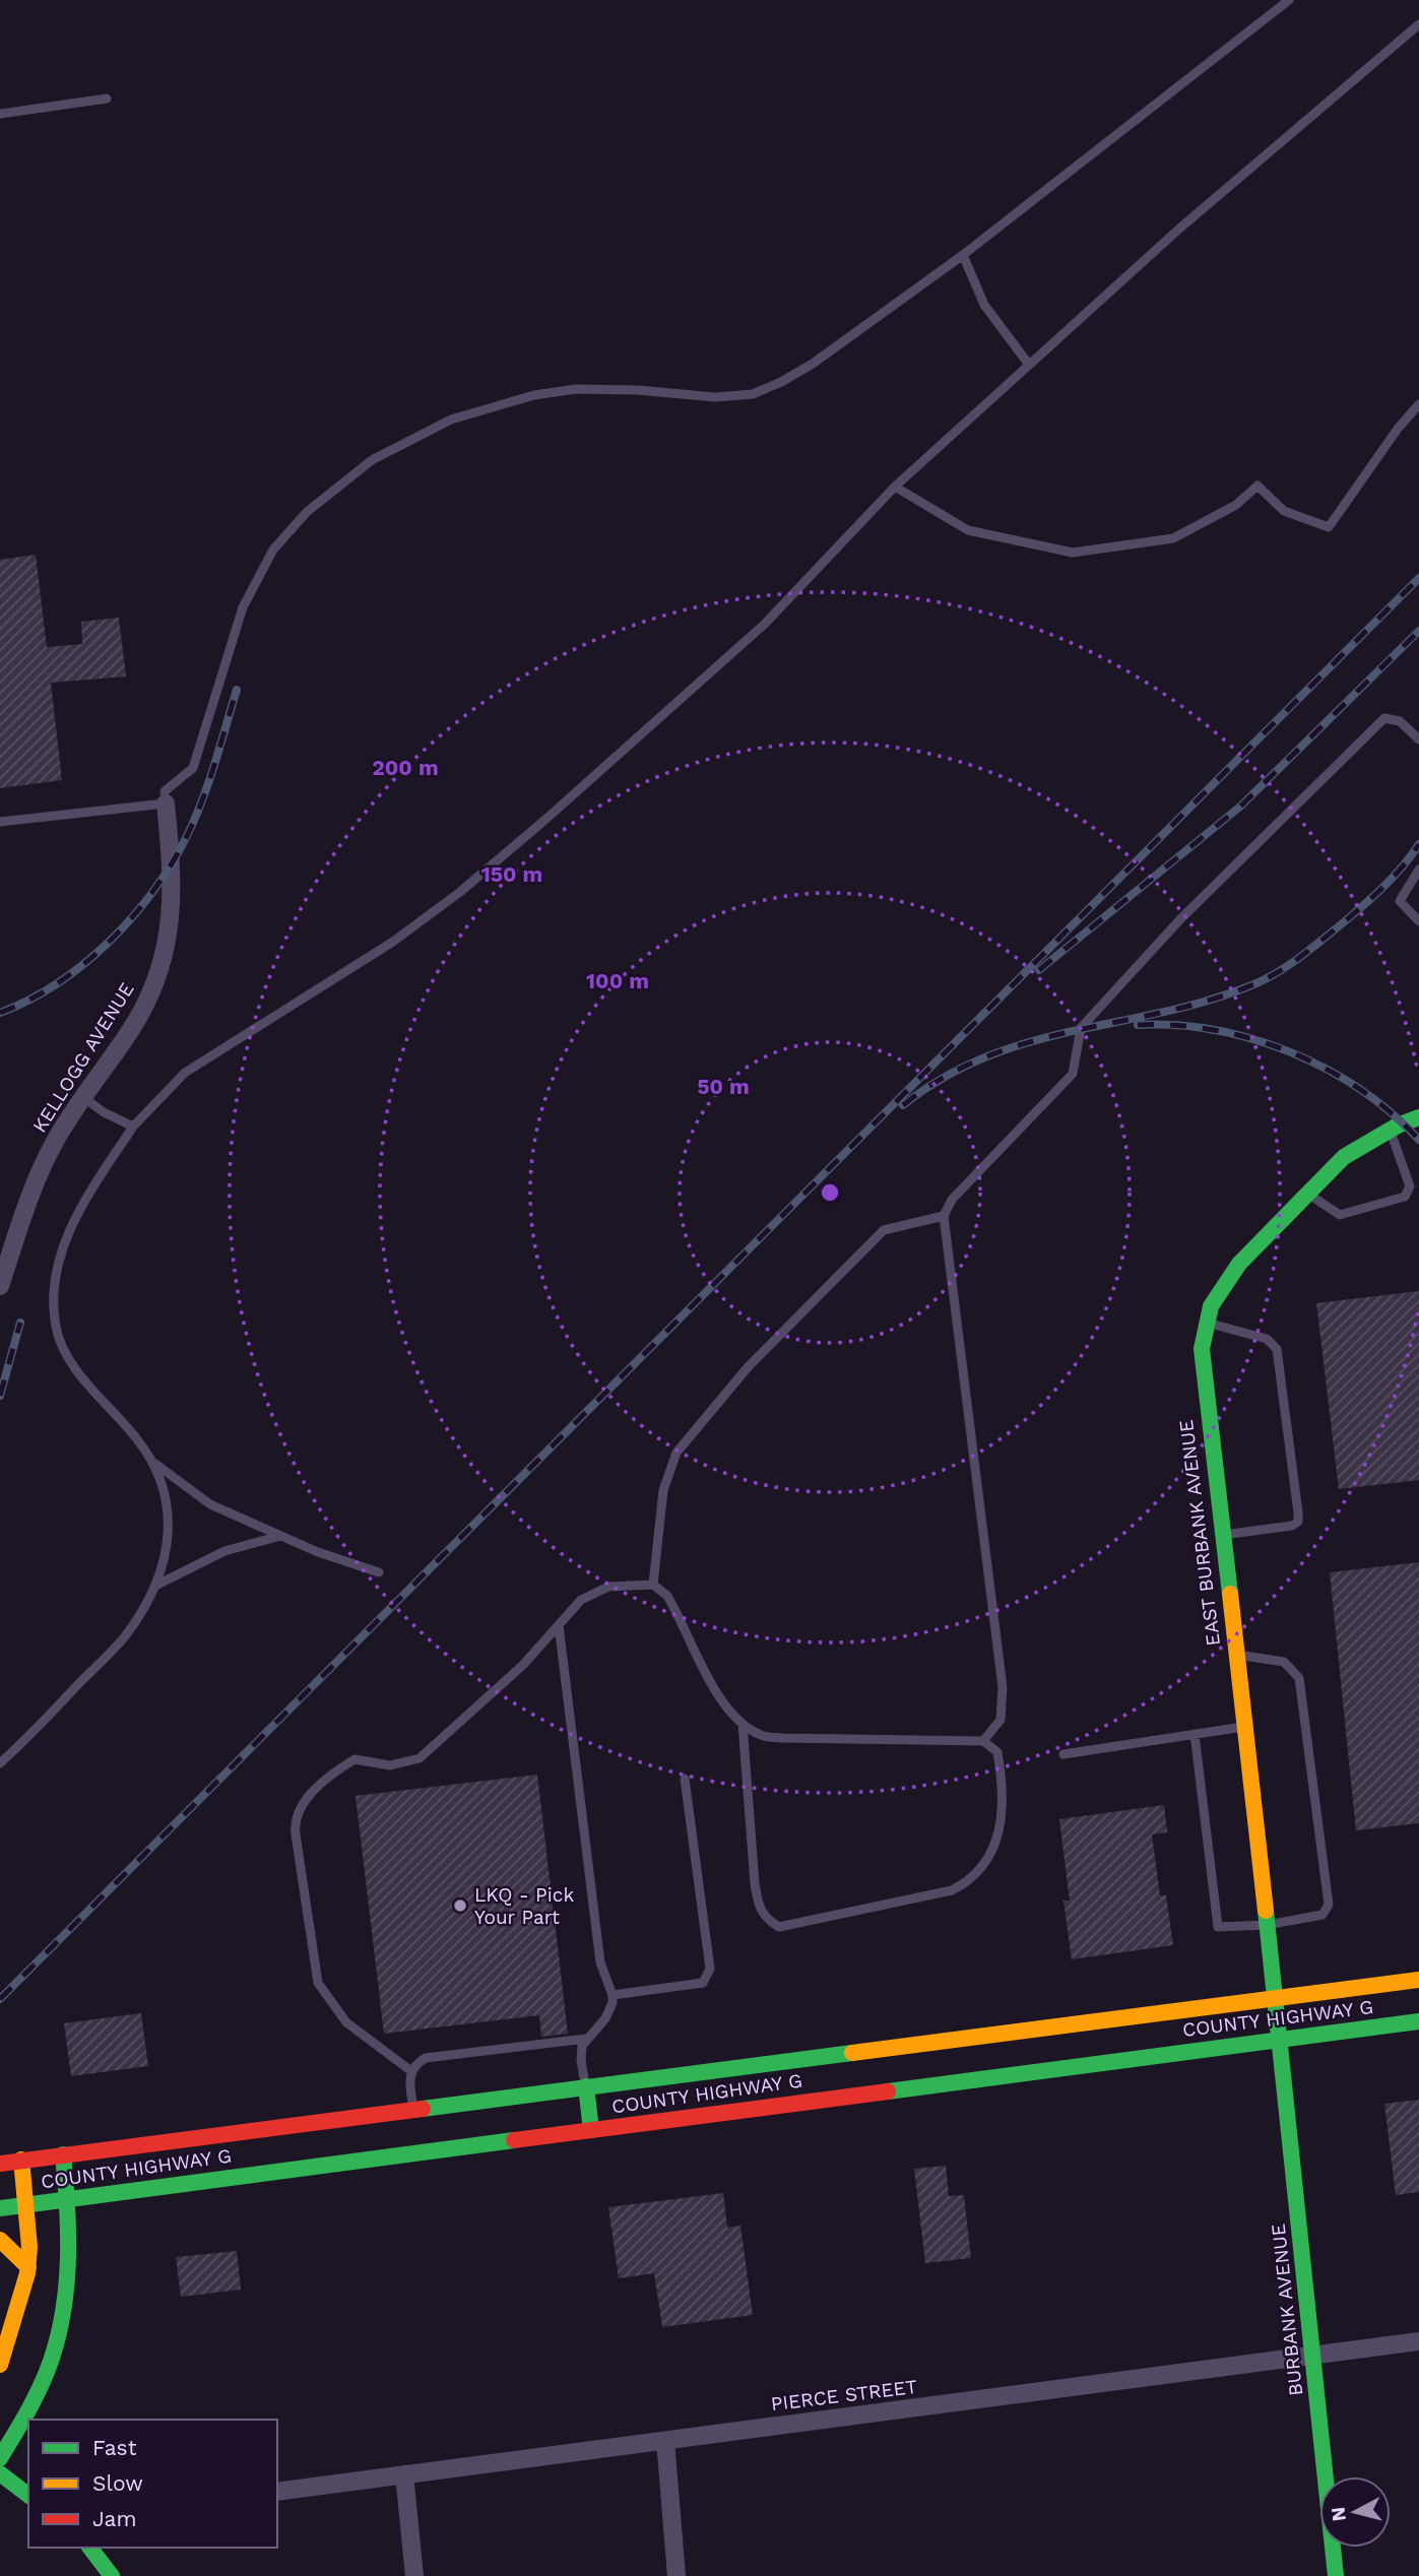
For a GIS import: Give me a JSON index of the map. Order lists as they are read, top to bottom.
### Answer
{
  "streets": {
    "main road": ["EAST BURBANK AVENUE", "COUNTY HIGHWAY G", "BURBANK AVENUE"],
    "street": ["KELLOGG AVENUE", "PIERCE STREET"]
  },
  "crossings": [
    ["EAST BURBANK AVENUE", "COUNTY HIGHWAY G"],
    ["EAST BURBANK AVENUE", "BURBANK AVENUE"],
    ["COUNTY HIGHWAY G", "BURBANK AVENUE"],
    ["BURBANK AVENUE", "PIERCE STREET"]
  ],
  "places": ["LKQ - Pick Your Part"],
  "legend": ["Fast", "Slow", "Jam"],
  "north": "left",
  "rings": [
    "200 m",
    "150 m",
    "100 m",
    "50 m"
  ]
}
